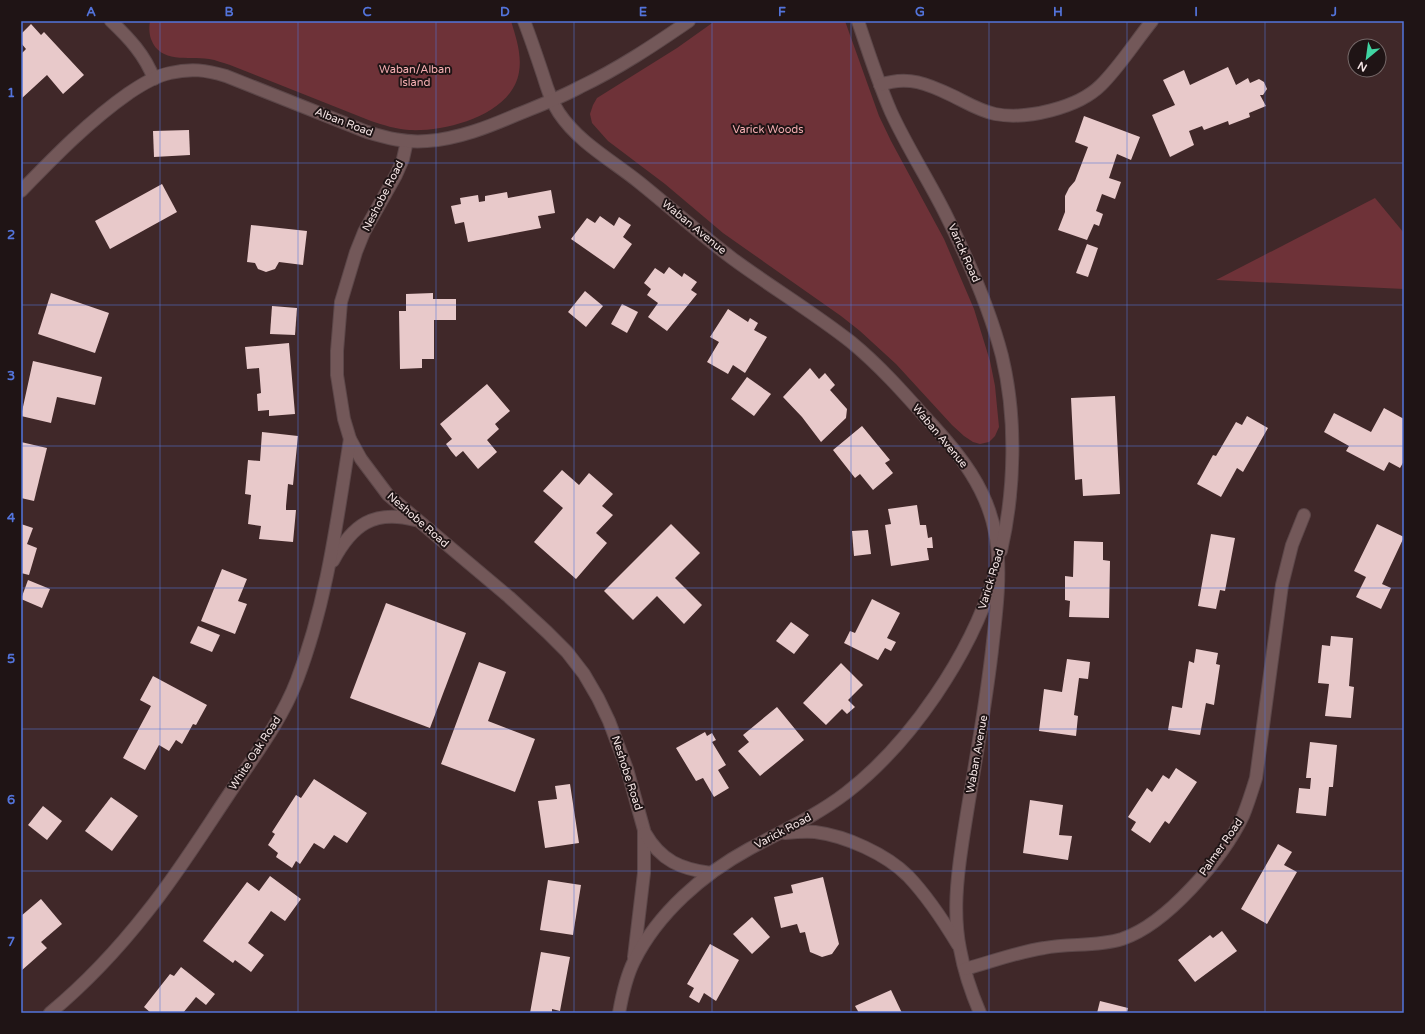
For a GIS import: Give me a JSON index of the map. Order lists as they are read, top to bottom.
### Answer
{
  "streets": {
    "street": [
      "Alban Road",
      "Neshobe Road",
      "Waban Avenue",
      "Varick Road",
      "White Oak Road",
      "Palmer Road"
    ]
  },
  "crossings": [
    ["Alban Road", "Neshobe Road"],
    ["Alban Road", "Waban Avenue"],
    ["Neshobe Road", "Varick Road"],
    ["Neshobe Road", "White Oak Road"],
    ["Waban Avenue", "Varick Road"],
    ["Waban Avenue", "Palmer Road"]
  ],
  "parks": ["Waban/Alban Island", "Varick Woods"],
  "north": "bottom left",
  "grid": {
    "columns": [
      "A",
      "B",
      "C",
      "D",
      "E",
      "F",
      "G",
      "H",
      "I",
      "J"
    ],
    "rows": [
      "1",
      "2",
      "3",
      "4",
      "5",
      "6",
      "7"
    ]
  }
}
